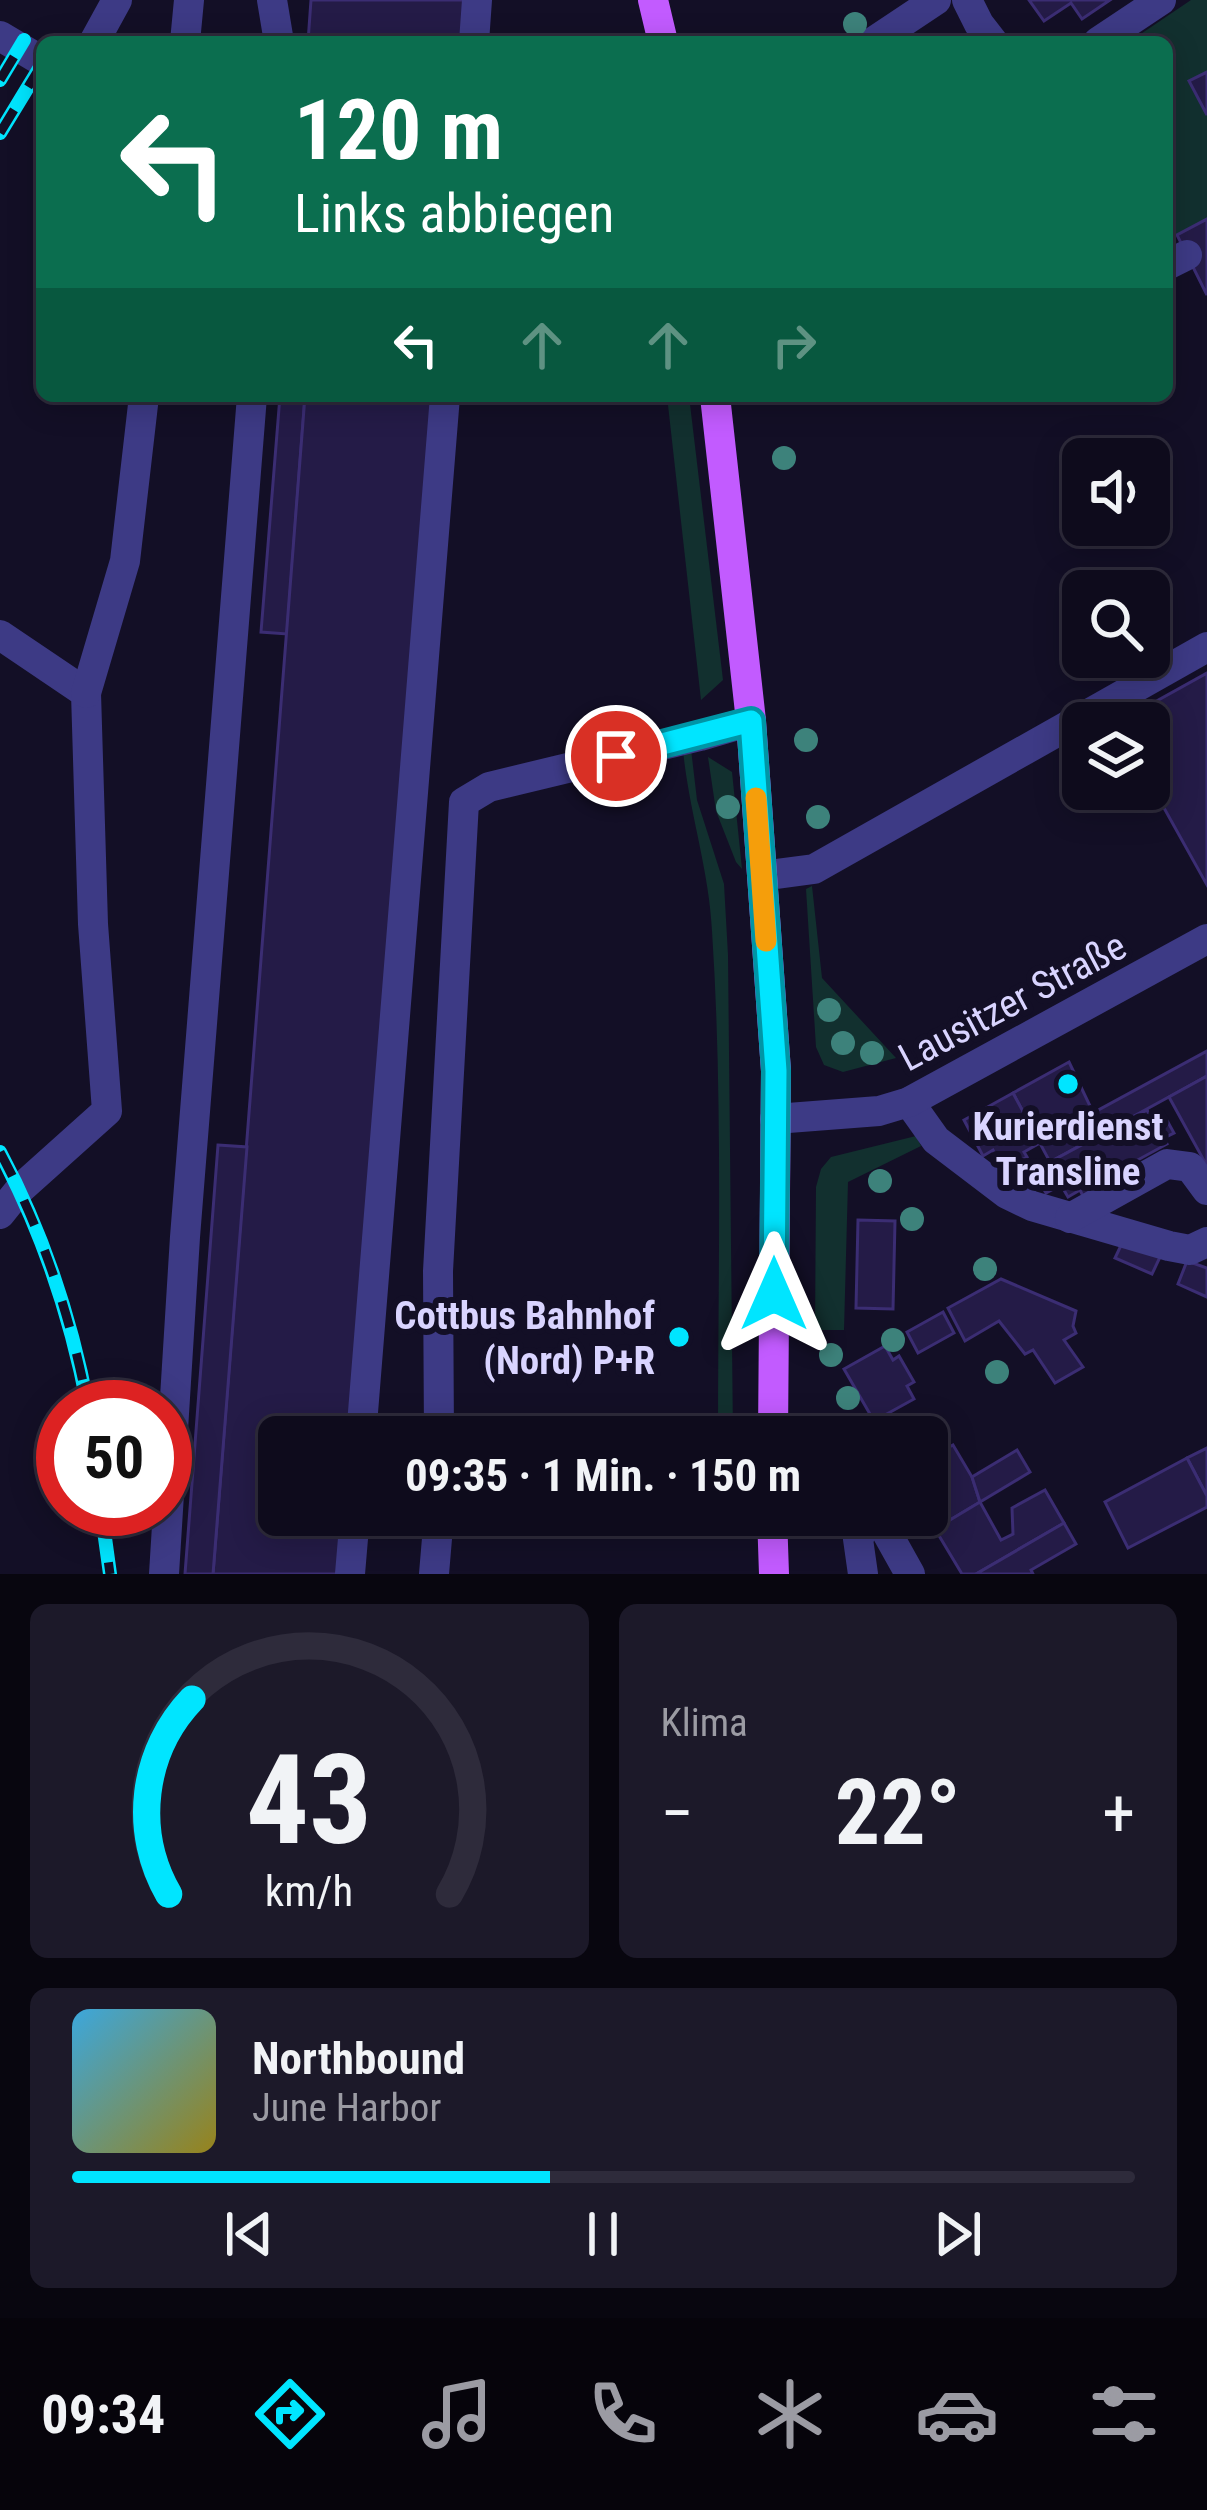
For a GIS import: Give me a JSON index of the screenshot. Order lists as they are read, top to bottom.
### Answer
{
  "streets": {
    "street": ["Lausitzer Straße"]
  },
  "places": ["Kurierdienst Transline", "Cottbus Bahnhof (Nord) P+R"],
  "page": {
    "turn": ["120 m", "Links abbiegen"],
    "limit": "50",
    "trip": "09:35 · 1 Min. · 150 m",
    "tile": "Klima",
    "heat": ["−", "22°", "+"],
    "song": ["Northbound", "June Harbor"],
    "tabs": "09:34",
    "gauge": ["43", "km/h"]
  }
}
